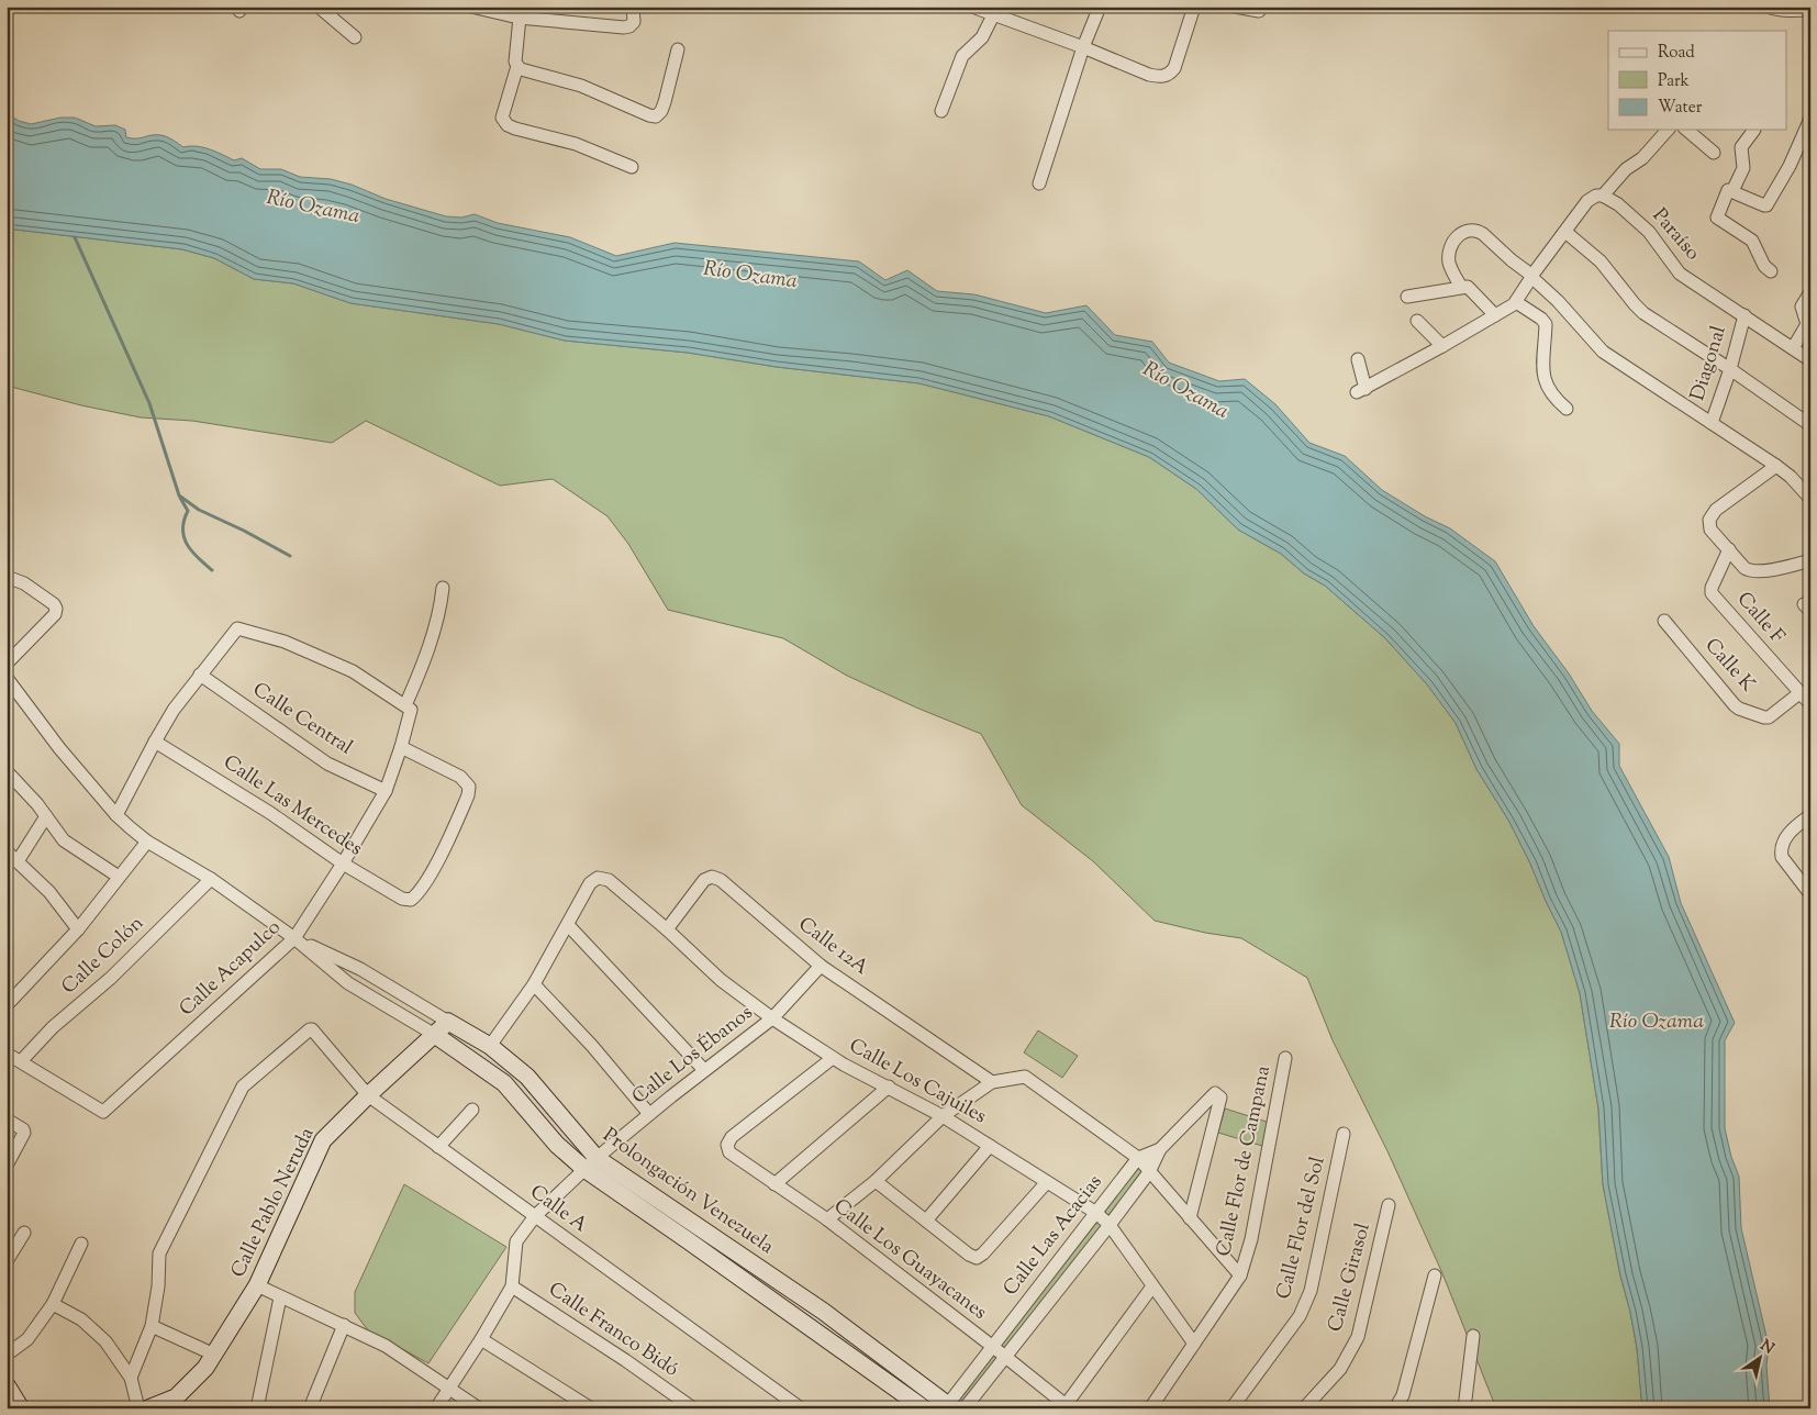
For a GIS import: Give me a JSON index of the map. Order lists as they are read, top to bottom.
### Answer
{
  "streets": {
    "street": [
      "Paraíso",
      "Diagonal",
      "Calle F",
      "Calle K",
      "Calle Central",
      "Calle Las Mercedes",
      "Calle 12A",
      "Calle Colón",
      "Calle Acapulco",
      "Calle Los Ébanos",
      "Calle Los Cajuiles",
      "Calle Flor de Campana",
      "Prolongación Venezuela",
      "Calle Pablo Neruda",
      "Calle A",
      "Calle Flor del Sol",
      "Calle Las Acacias",
      "Calle Los Guayacanes",
      "Calle Girasol",
      "Calle Franco Bidó"
    ]
  },
  "crossings": [
    ["Paraíso", "Diagonal"],
    ["Calle F", "Calle K"],
    ["Calle Central", "Calle Acapulco"],
    ["Calle Las Mercedes", "Calle Acapulco"],
    ["Calle 12A", "Calle Los Ébanos"],
    ["Calle 12A", "Calle Los Cajuiles"],
    ["Calle Colón", "Calle Acapulco"],
    ["Calle Colón", "Prolongación Venezuela"],
    ["Calle Acapulco", "Prolongación Venezuela"],
    ["Calle Los Ébanos", "Calle Los Cajuiles"],
    ["Calle Los Ébanos", "Prolongación Venezuela"],
    ["Calle Los Ébanos", "Calle A"],
    ["Calle Los Ébanos", "Calle Franco Bidó"],
    ["Calle Los Cajuiles", "Calle Flor de Campana"],
    ["Calle Los Cajuiles", "Calle Las Acacias"],
    ["Calle Los Cajuiles", "Calle Los Guayacanes"],
    ["Prolongación Venezuela", "Calle Pablo Neruda"],
    ["Prolongación Venezuela", "Calle Las Acacias"],
    ["Calle Pablo Neruda", "Calle A"],
    ["Calle Las Acacias", "Calle Los Guayacanes"]
  ],
  "water": ["Río Ozama"],
  "legend": ["Road", "Park", "Water"],
  "north": "top right"
}
